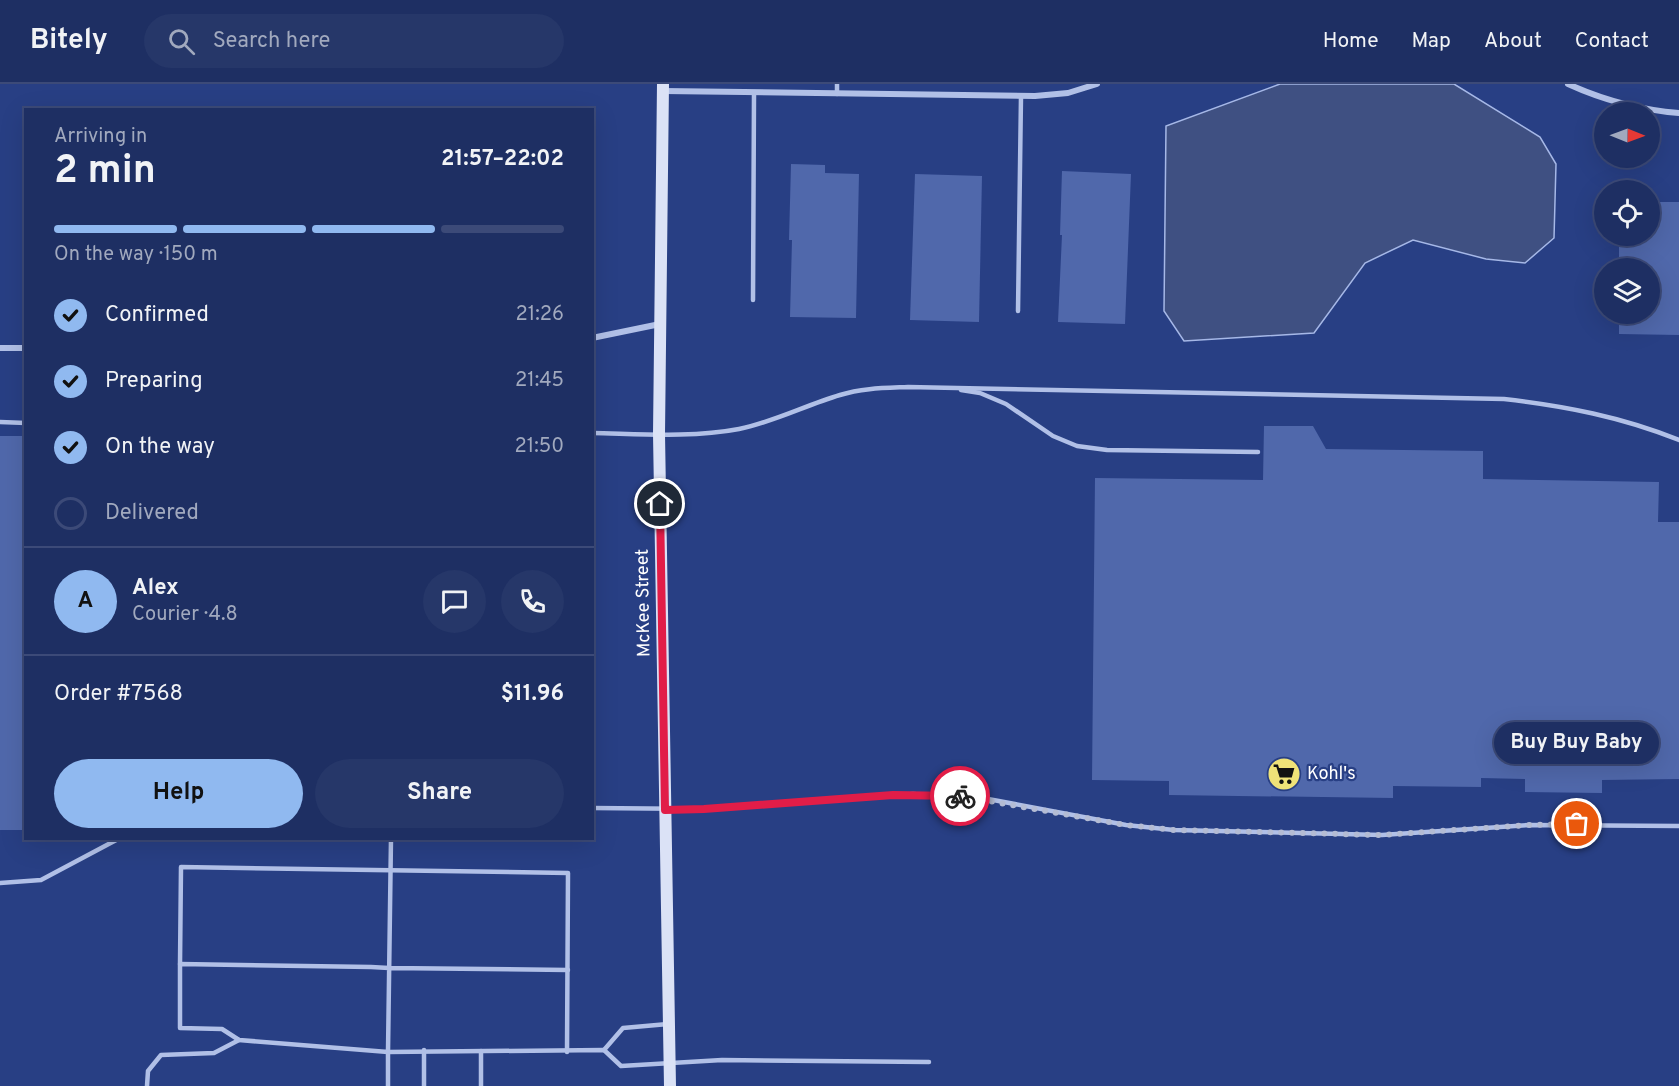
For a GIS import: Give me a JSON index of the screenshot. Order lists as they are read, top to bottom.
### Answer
{
  "streets": {
    "street": ["McKee Street"]
  },
  "places": {
    "supermarket": ["Kohl's"],
    "other": ["Buy Buy Baby"]
  },
  "north": "right",
  "page": {
    "header": "Bitely",
    "search": "Search here",
    "nav": [
      "Home",
      "Map",
      "About",
      "Contact"
    ],
    "heading": ["2 min", "Arriving in", "21:57–22:02"],
    "panel": [
      "Alex",
      "Courier · 4.8",
      "Order #7568",
      "$11.96"
    ],
    "bar": "On the way · 150 m",
    "list": [
      ["Confirmed", "21:26"],
      ["Preparing", "21:45"],
      ["On the way", "21:50"],
      "Delivered"
    ],
    "round": "A",
    "bubble": "Buy Buy Baby",
    "buttons": ["Help", "Share"]
  }
}
